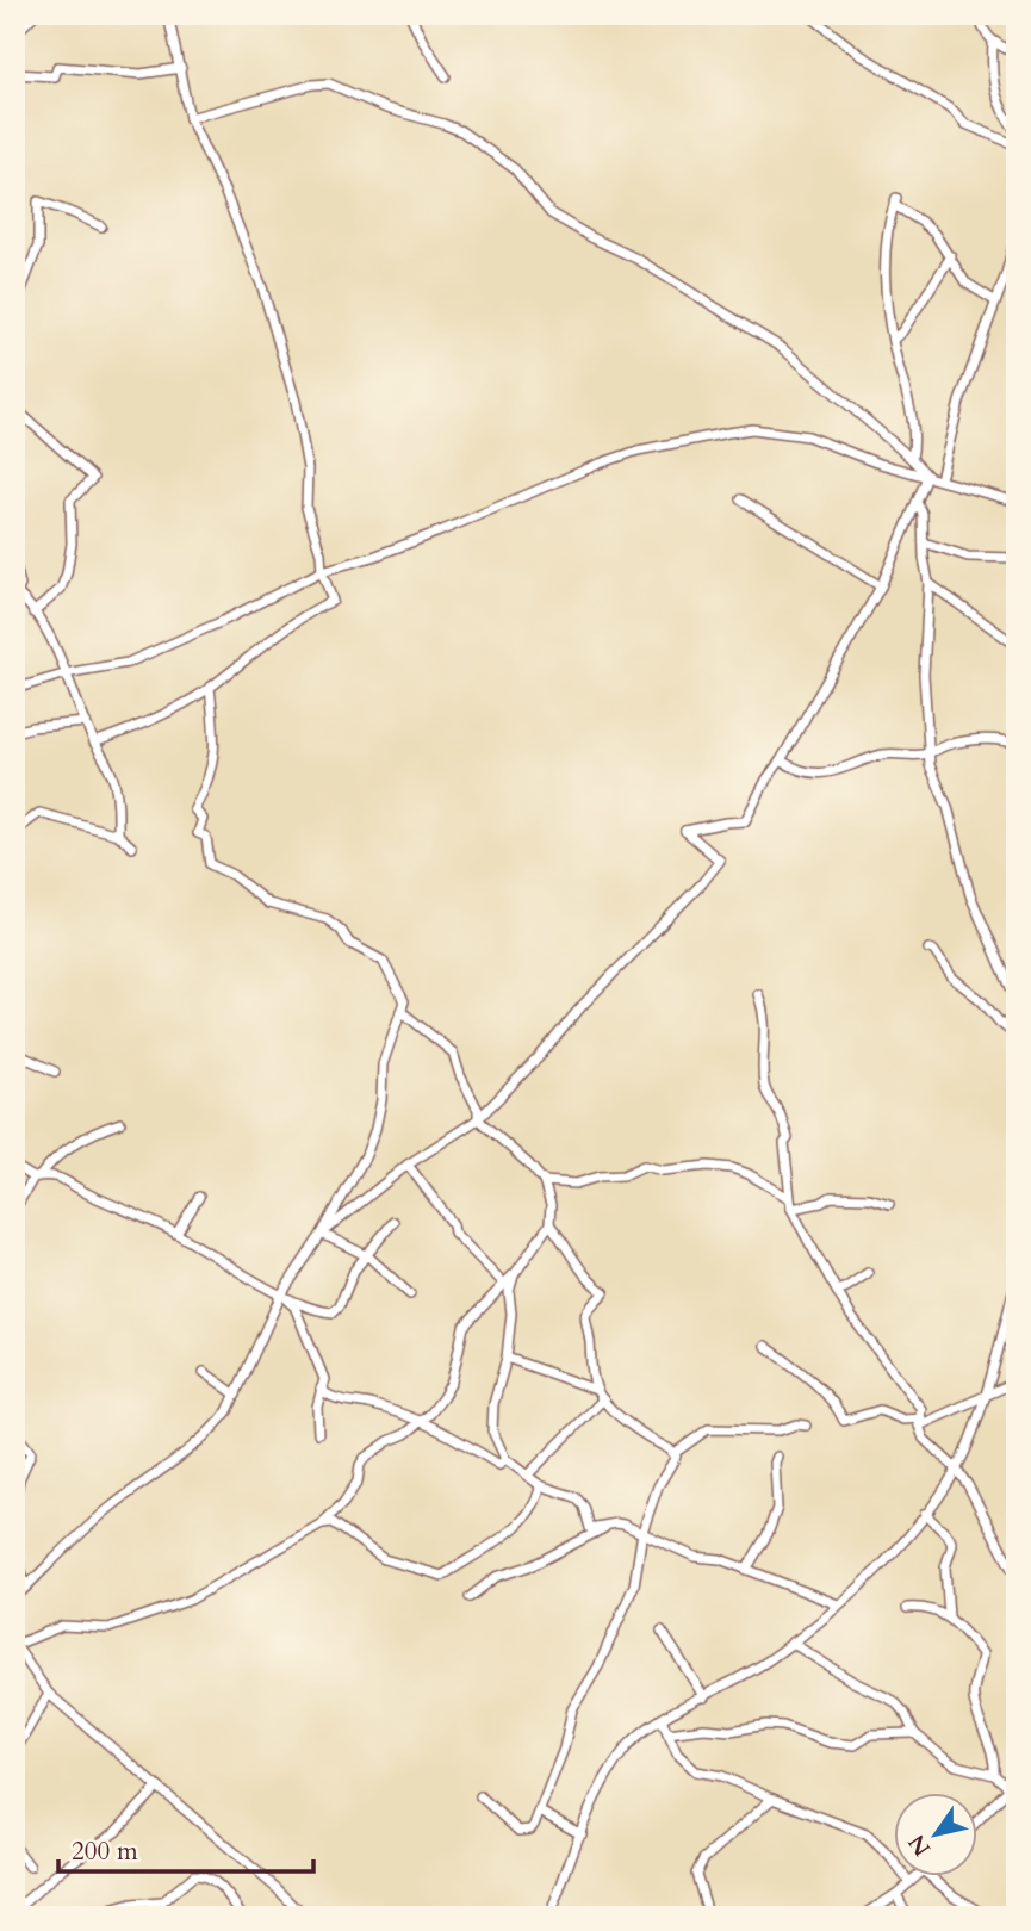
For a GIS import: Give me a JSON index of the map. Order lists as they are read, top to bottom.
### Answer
{
  "scale_bar": "200 m",
  "north": "bottom left"
}
